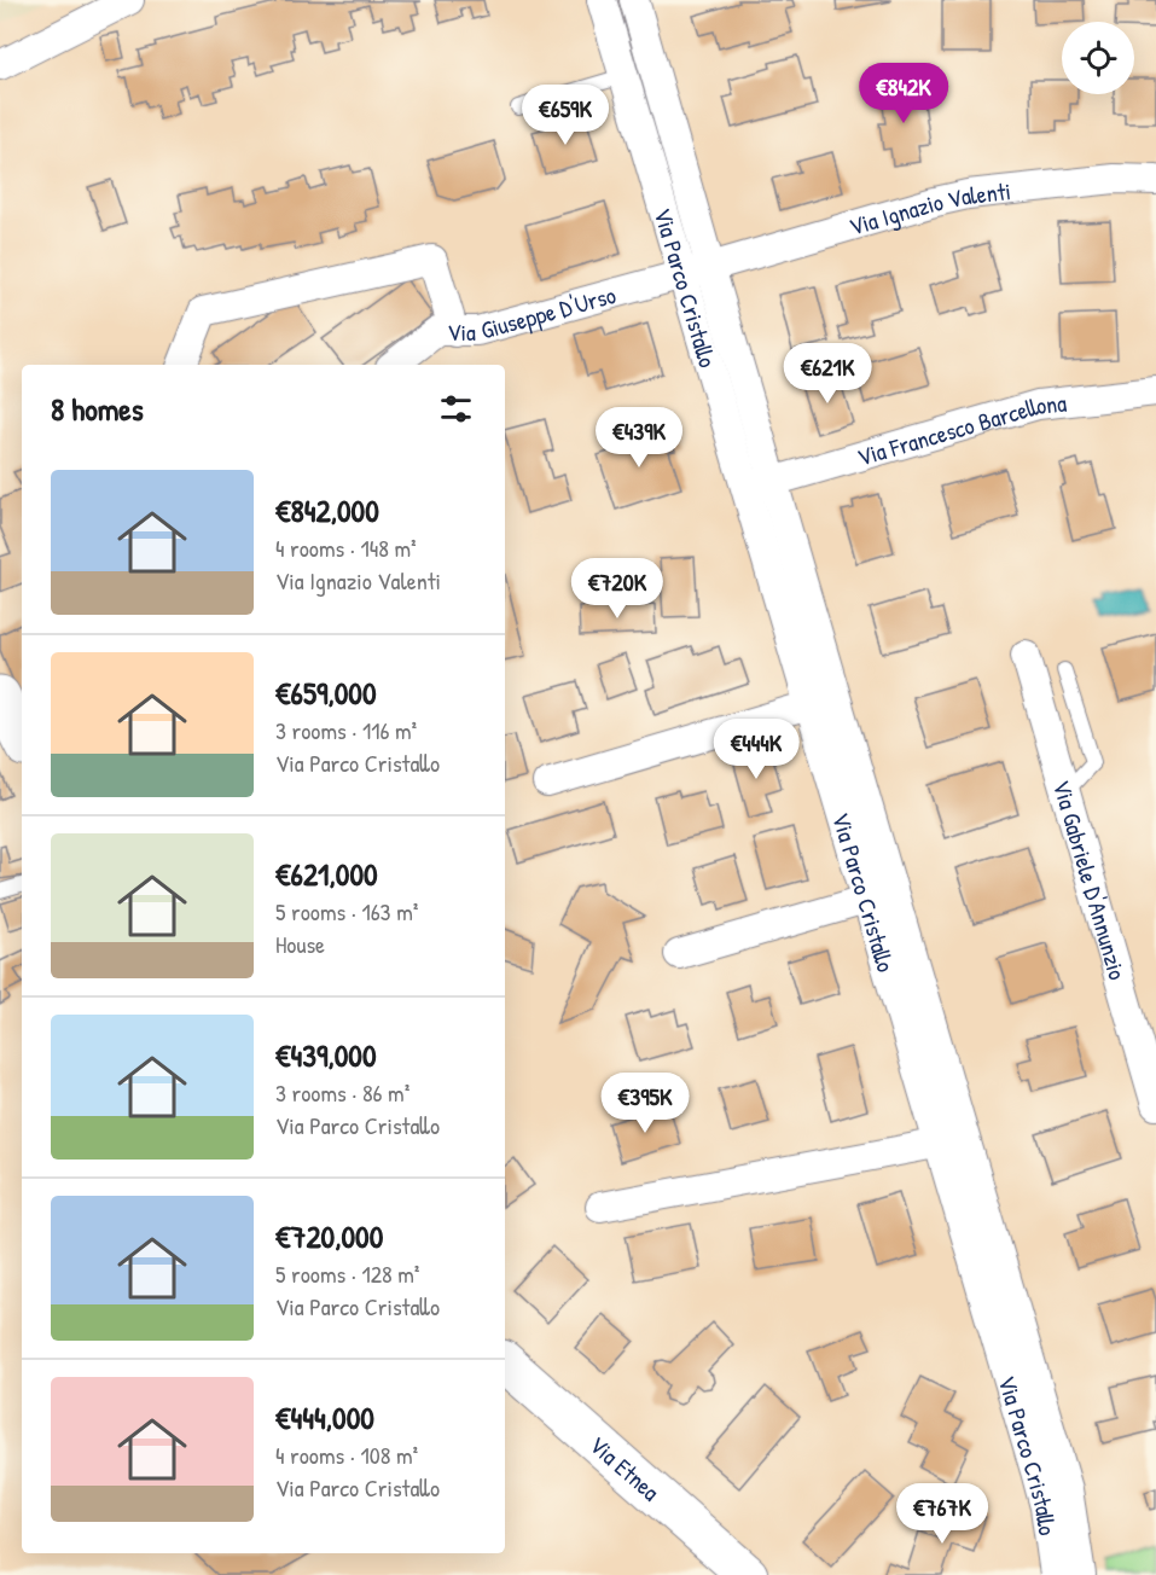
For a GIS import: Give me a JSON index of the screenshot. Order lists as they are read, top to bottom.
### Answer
{
  "streets": {
    "main road": ["Via Etnea"],
    "street": [
      "Via Ignazio Valenti",
      "Via Parco Cristallo",
      "Via Giuseppe D'Urso",
      "Via Francesco Barcellona",
      "Via Gabriele D'Annunzio"
    ]
  },
  "crossings": [
    ["Via Ignazio Valenti", "Via Parco Cristallo"],
    ["Via Ignazio Valenti", "Via Giuseppe D'Urso"],
    ["Via Parco Cristallo", "Via Giuseppe D'Urso"],
    ["Via Parco Cristallo", "Via Francesco Barcellona"]
  ],
  "page": {
    "price": [
      "€842K",
      "€659K",
      "€621K",
      "€439K",
      "€720K",
      "€444K",
      "€395K",
      "€767K"
    ],
    "heading": "8 homes",
    "list": [
      {
        "name": "€842,000",
        "note": "4 rooms · 148 m² · Via Ignazio Valenti"
      },
      {
        "name": "€659,000",
        "note": "3 rooms · 116 m² · Via Parco Cristallo"
      },
      {
        "name": "€621,000",
        "note": "5 rooms · 163 m² · House"
      },
      {
        "name": "€439,000",
        "note": "3 rooms · 86 m² · Via Parco Cristallo"
      },
      {
        "name": "€720,000",
        "note": "5 rooms · 128 m² · Via Parco Cristallo"
      },
      {
        "name": "€444,000",
        "note": "4 rooms · 108 m² · Via Parco Cristallo"
      }
    ]
  }
}
